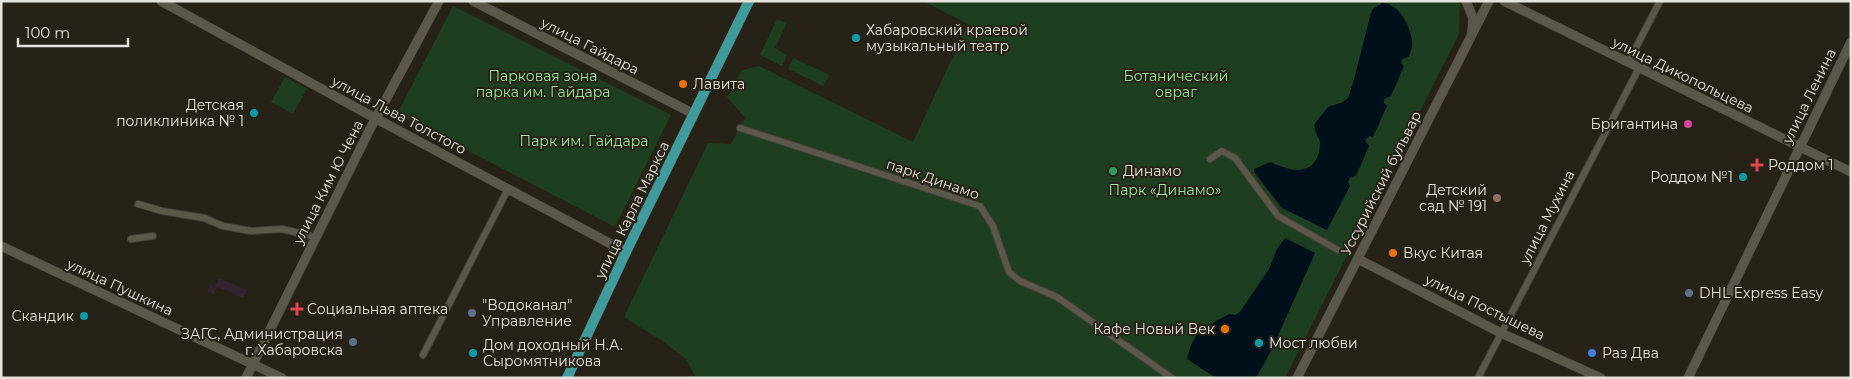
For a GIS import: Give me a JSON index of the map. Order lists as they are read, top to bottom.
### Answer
{
  "streets": {
    "main road": ["улица Карла Маркса"],
    "street": [
      "улица Гайдара",
      "улица Дикопольцева",
      "улица Ленина",
      "улица Льва Толстого",
      "парк Динамо",
      "улица Ким Ю Чена",
      "Уссурийский бульвар",
      "улица Мухина",
      "улица Пушкина",
      "улица Постышева"
    ]
  },
  "crossings": [
    ["улица Гайдара", "улица Карла Маркса"],
    ["улица Дикопольцева", "улица Ленина"],
    ["улица Дикопольцева", "улица Мухина"],
    ["улица Льва Толстого", "улица Ким Ю Чена"],
    ["улица Льва Толстого", "улица Карла Маркса"],
    ["улица Ким Ю Чена", "улица Пушкина"],
    ["Уссурийский бульвар", "улица Постышева"],
    ["улица Мухина", "улица Постышева"]
  ],
  "parks": [
    "Парковая зона парка им. Гайдара",
    "Ботанический овраг",
    "Парк им. Гайдара",
    "Парк «Динамо»"
  ],
  "places": {
    "other": [
      "Хабаровский краевой музыкальный театр",
      "Лавита",
      "Детская поликлиника № 1",
      "Бригантина",
      "Динамо",
      "Роддом №1",
      "Детский сад № 191",
      "Вкус Китая",
      "DHL Express Easy",
      "\"Водоканал\" Управление",
      "Скандик",
      "Кафе Новый Век",
      "ЗАГС, Администрация г. Хабаровска",
      "Мост любви",
      "Дом доходный Н.А. Сыромятникова",
      "Раз Два"
    ],
    "health": ["Роддом 1", "Социальная аптека"]
  },
  "scale_bar": "100 m"
}
